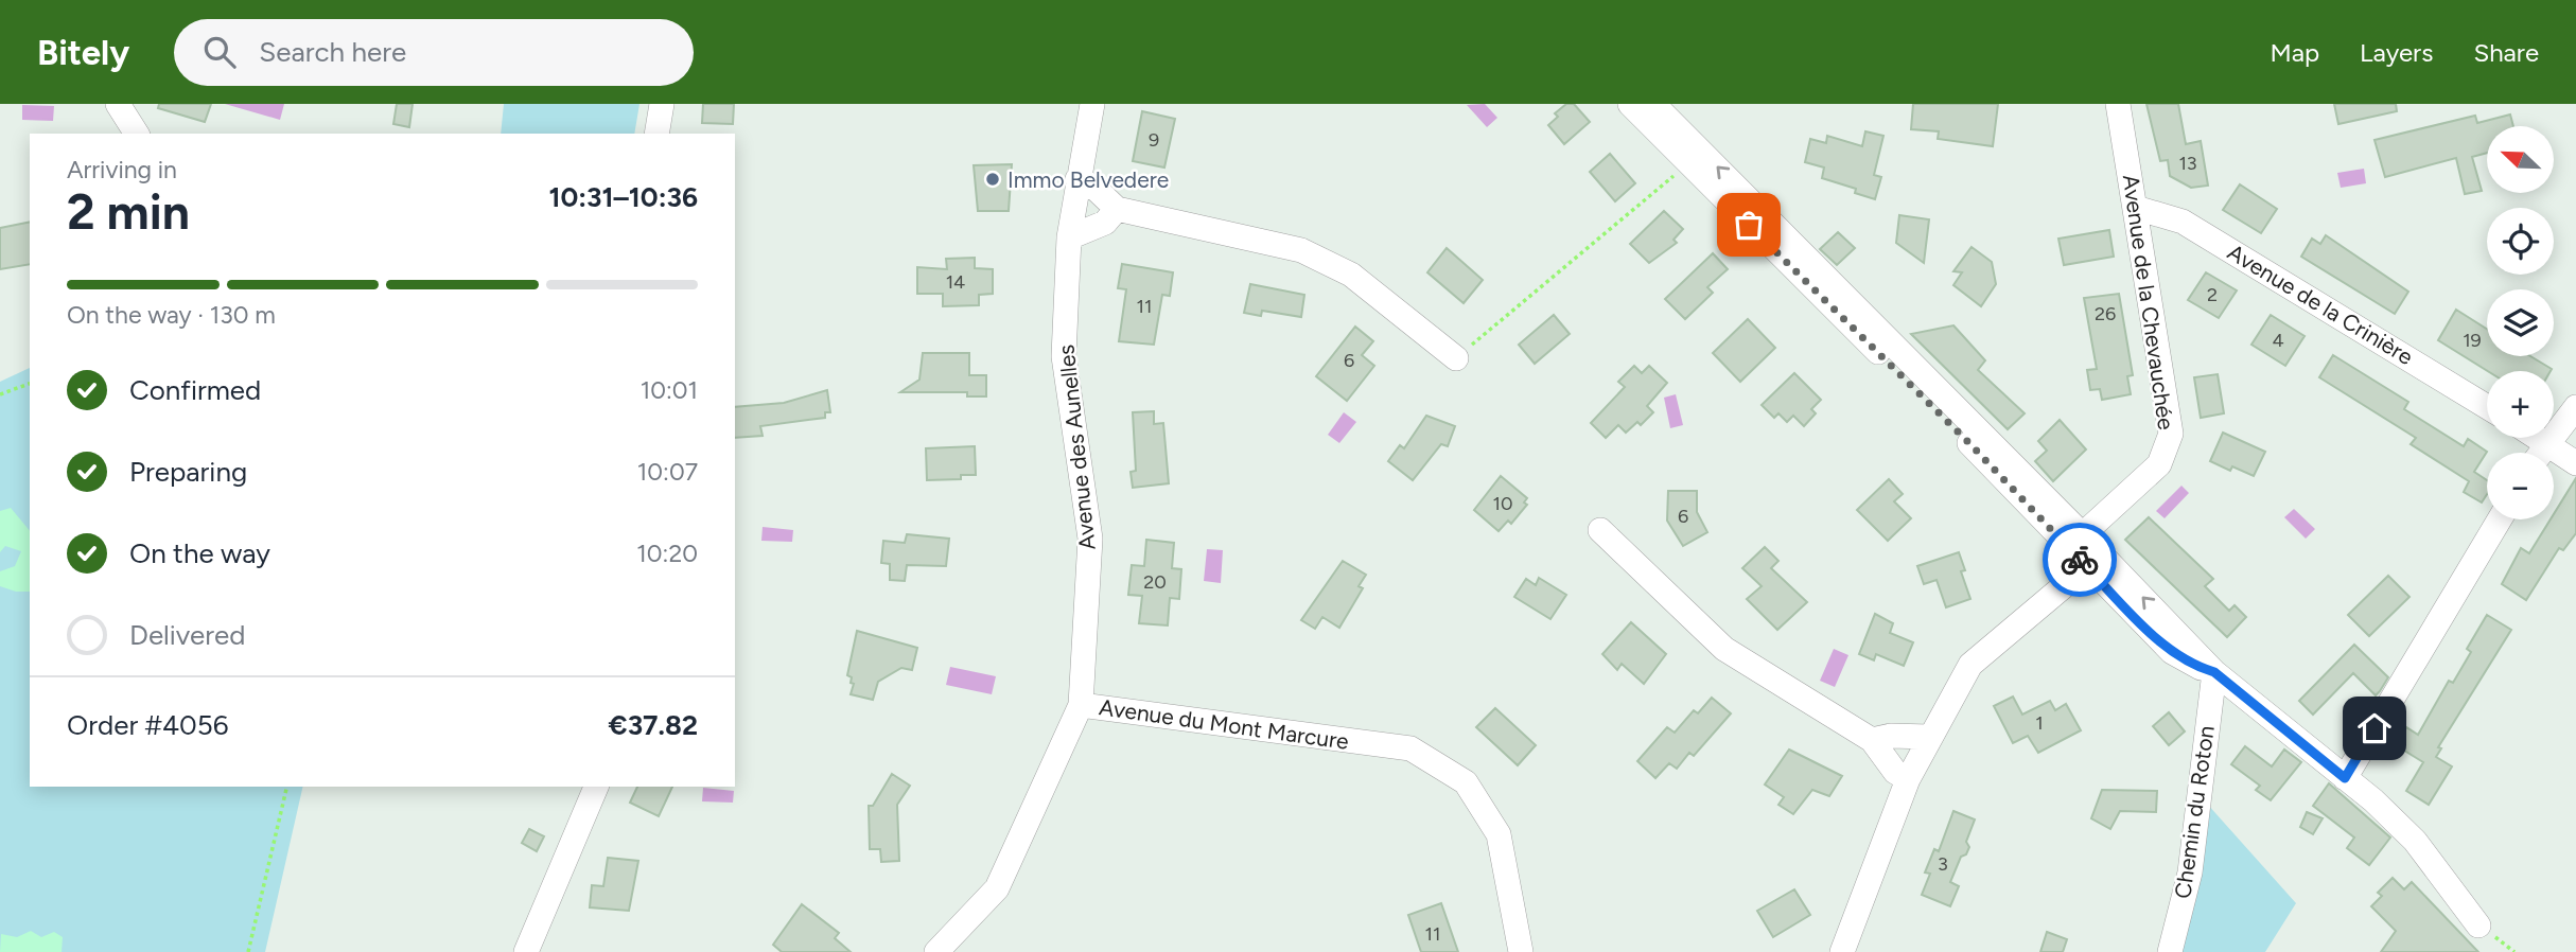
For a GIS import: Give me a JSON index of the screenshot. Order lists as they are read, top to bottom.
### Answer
{
  "streets": {
    "street": [
      "Avenue de la Chevauchée",
      "Avenue de la Crinière",
      "Avenue des Aunelles",
      "Avenue du Mont Marcure",
      "Chemin du Roton"
    ]
  },
  "crossings": [
    ["Avenue de la Chevauchée", "Avenue de la Crinière"],
    ["Avenue des Aunelles", "Avenue du Mont Marcure"]
  ],
  "places": ["Immo Belvedere"],
  "house_numbers": [
    "9",
    "13",
    "14",
    "2",
    "11",
    "26",
    "4",
    "19",
    "6",
    "10",
    "6",
    "20",
    "1",
    "3",
    "11"
  ],
  "north": "top left",
  "page": {
    "header": "Bitely",
    "search": "Search here",
    "nav": ["Map", "Layers", "Share"],
    "map_buttons": ["+", "−"],
    "heading": ["2 min", "Arriving in", "10:31–10:36"],
    "panel": ["Order #4056", "€37.82"],
    "bar": "On the way · 130 m",
    "list": [
      ["Confirmed", "10:01"],
      ["Preparing", "10:07"],
      ["On the way", "10:20"],
      "Delivered"
    ]
  }
}
